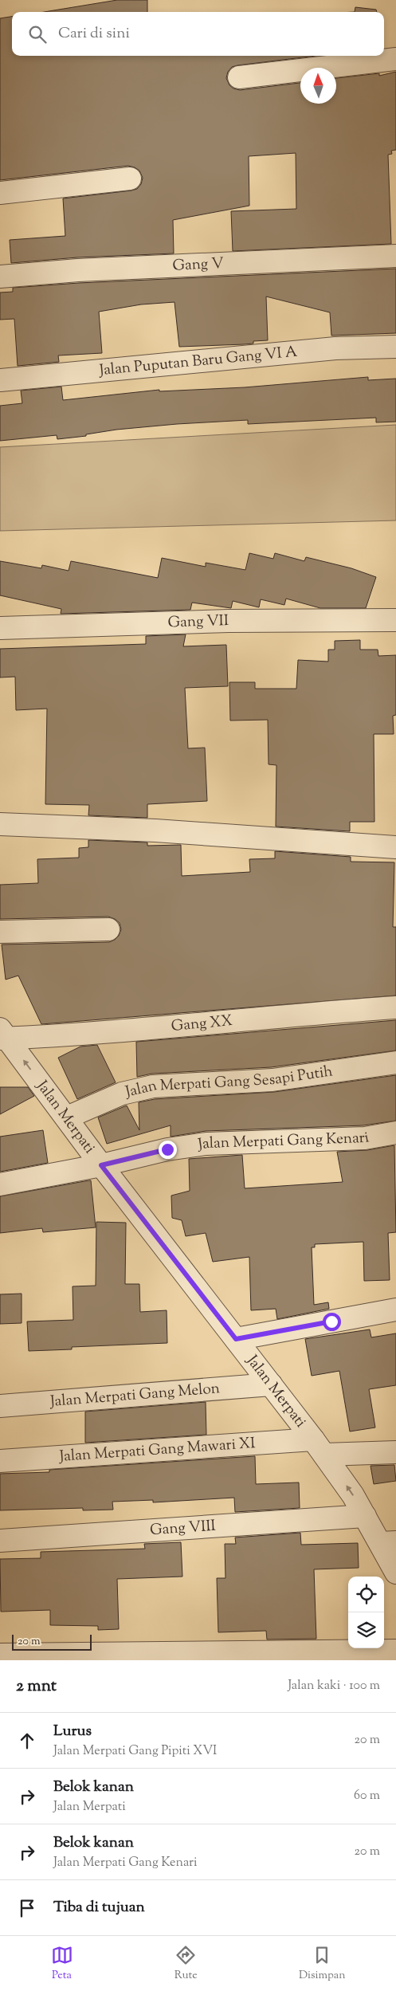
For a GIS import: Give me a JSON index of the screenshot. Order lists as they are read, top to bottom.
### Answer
{
  "streets": {
    "street": [
      "Gang V",
      "Jalan Puputan Baru Gang VI A",
      "Gang VII",
      "Gang XX",
      "Jalan Merpati Gang Sesapi Putih",
      "Jalan Merpati",
      "Jalan Merpati Gang Kenari",
      "Jalan Merpati Gang Melon",
      "Jalan Merpati Gang Mawari XI",
      "Gang VIII"
    ]
  },
  "crossings": [
    ["Gang XX", "Jalan Merpati"],
    ["Jalan Merpati Gang Sesapi Putih", "Jalan Merpati"],
    ["Jalan Merpati", "Jalan Merpati Gang Kenari"],
    ["Jalan Merpati", "Jalan Merpati Gang Melon"],
    ["Jalan Merpati", "Jalan Merpati Gang Mawari XI"],
    ["Jalan Merpati", "Gang VIII"]
  ],
  "scale_bar": "20 m",
  "north": "top",
  "page": {
    "search": "Cari di sini",
    "scale": "20 m",
    "heading": ["2 mnt", "Jalan kaki · 100 m"],
    "list": [
      ["Lurus", "Jalan Merpati Gang Pipiti XVI", "20 m"],
      ["Belok kanan", "Jalan Merpati", "60 m"],
      ["Belok kanan", "Jalan Merpati Gang Kenari", "20 m"],
      "Tiba di tujuan"
    ],
    "nav": ["Peta", "Rute", "Disimpan"]
  }
}
